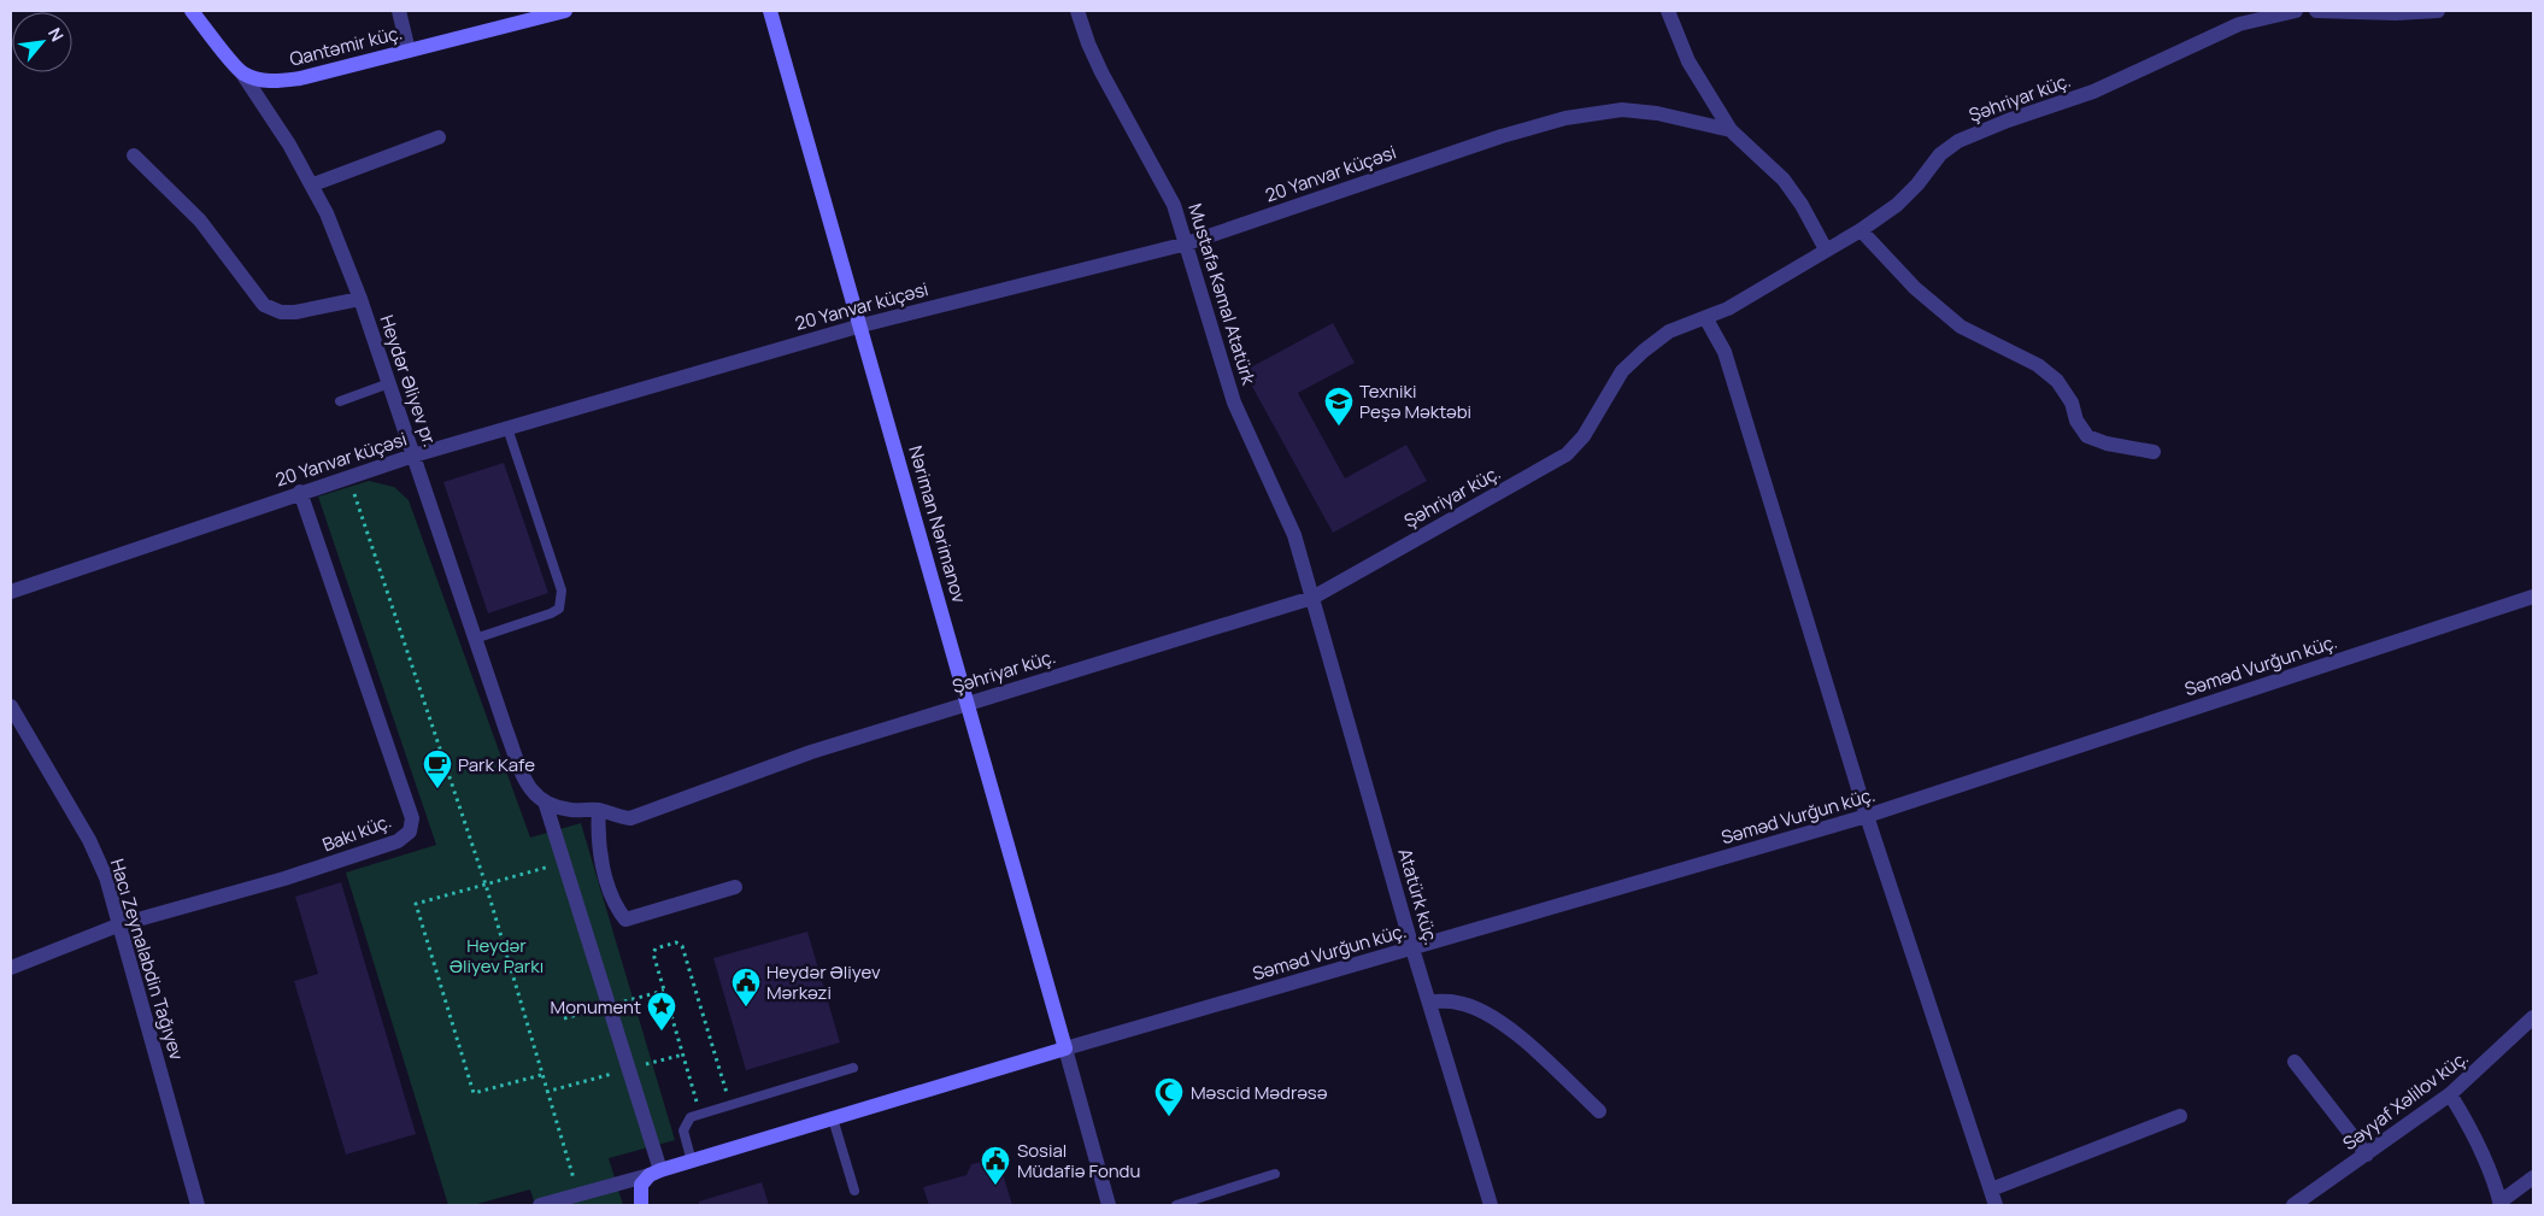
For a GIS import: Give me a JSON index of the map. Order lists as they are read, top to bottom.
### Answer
{
  "streets": {
    "main road": ["Qantəmir küç.", "Heydər Əliyev pr.", "Nəriman Nərimanov"],
    "street": [
      "Şəhriyar küç.",
      "20 Yanvar küçəsi",
      "Mustafa Kəmal Atatürk",
      "Səməd Vurğun küç.",
      "Bakı küç.",
      "Atatürk küç.",
      "Hacı Zeynalabdin Tağıyev",
      "Səyyaf Xəlilov küç."
    ]
  },
  "crossings": [
    ["Qantəmir küç.", "Heydər Əliyev pr."],
    ["Şəhriyar küç.", "Mustafa Kəmal Atatürk"],
    ["Şəhriyar küç.", "Heydər Əliyev pr."],
    ["Şəhriyar küç.", "Nəriman Nərimanov"],
    ["Şəhriyar küç.", "Atatürk küç."],
    ["20 Yanvar küçəsi", "Mustafa Kəmal Atatürk"],
    ["20 Yanvar küçəsi", "Heydər Əliyev pr."],
    ["20 Yanvar küçəsi", "Nəriman Nərimanov"],
    ["20 Yanvar küçəsi", "Bakı küç."],
    ["Mustafa Kəmal Atatürk", "Atatürk küç."],
    ["Nəriman Nərimanov", "Səməd Vurğun küç."],
    ["Səməd Vurğun küç.", "Atatürk küç."],
    ["Bakı küç.", "Hacı Zeynalabdin Tağıyev"]
  ],
  "parks": ["Heydər Əliyev Parkı"],
  "places": {
    "school or university": ["Texniki Peşə Məktəbi"],
    "cafe": ["Park Kafe"],
    "public building": ["Heydər Əliyev Mərkəzi", "Sosial Müdafiə Fondu"],
    "place": ["Monument"],
    "mosque": ["Məscid Mədrəsə"]
  },
  "north": "top right"
}
